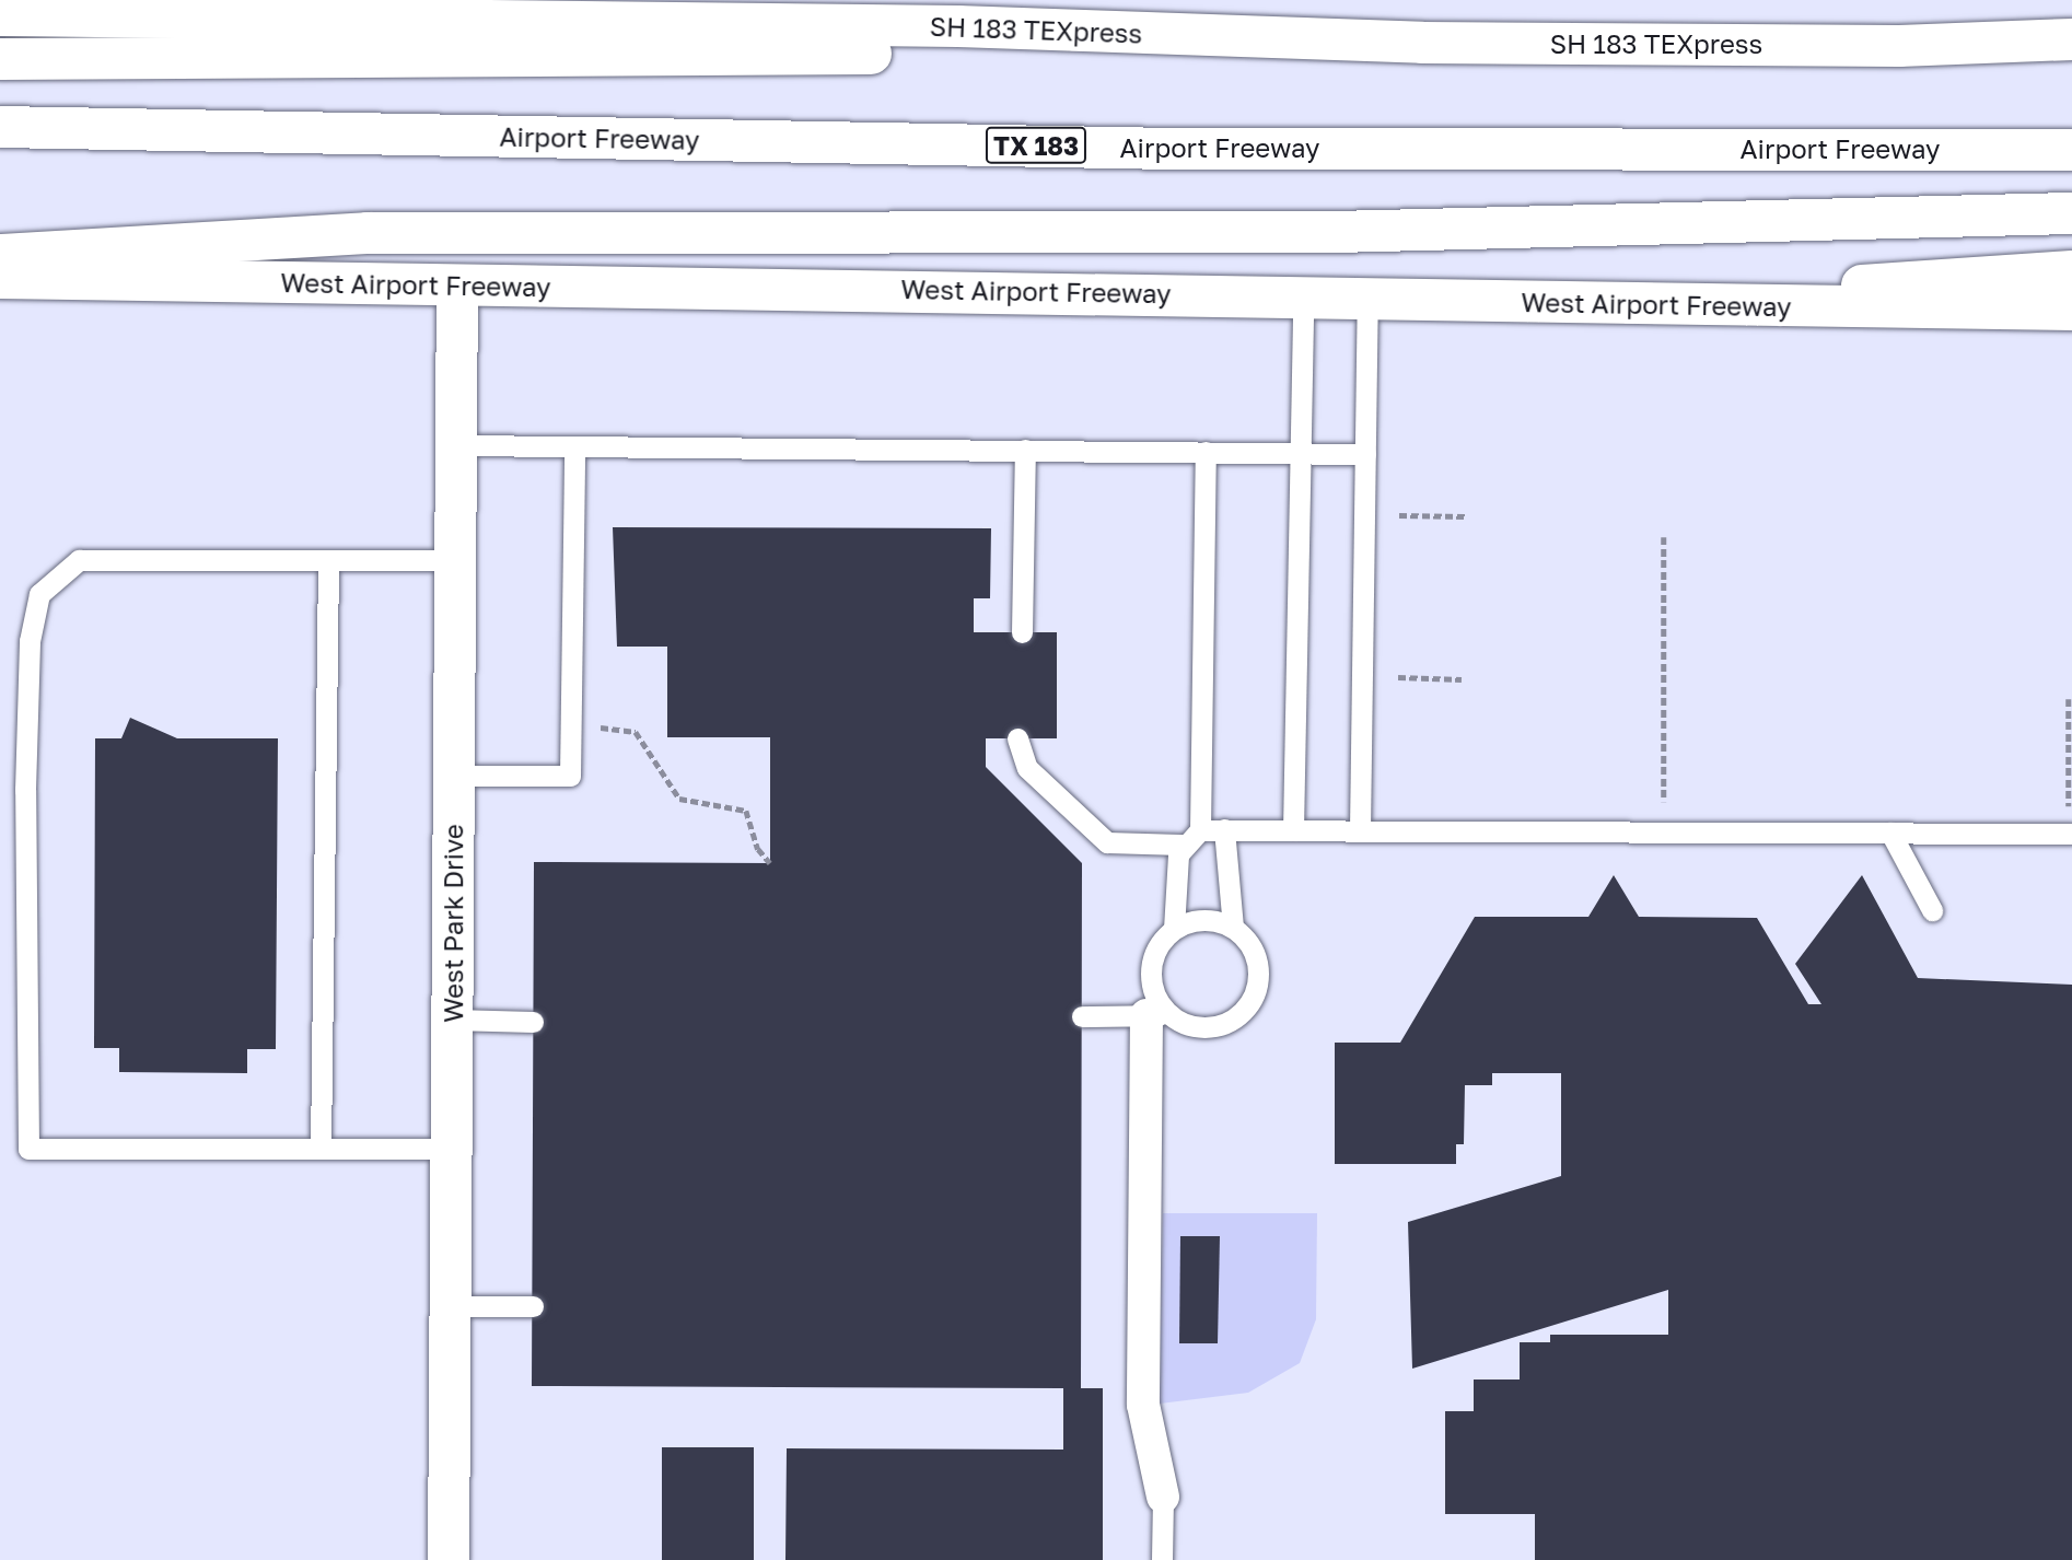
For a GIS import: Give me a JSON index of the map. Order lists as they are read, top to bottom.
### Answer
{
  "streets": {
    "main road": [
      "SH 183 TEXpress",
      "Airport Freeway",
      "TX 183",
      "West Airport Freeway",
      "West Park Drive"
    ]
  },
  "crossings": [
    ["West Airport Freeway", "West Park Drive"]
  ]
}
